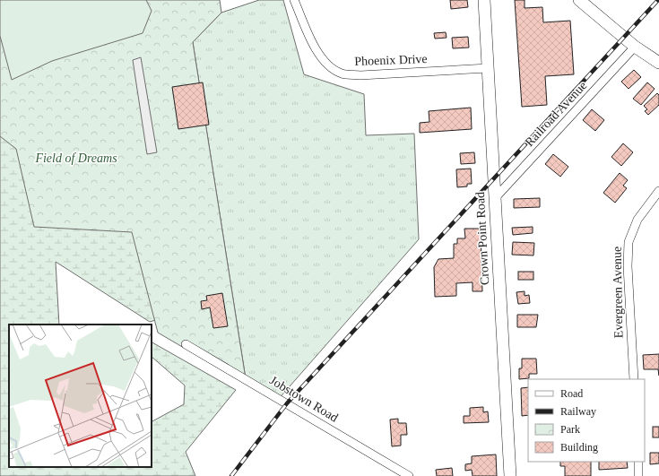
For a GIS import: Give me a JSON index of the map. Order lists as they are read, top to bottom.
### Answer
{
  "streets": {
    "main road": ["Crown Point Road"],
    "street": [
      "Phoenix Drive",
      "Railroad Avenue",
      "Evergreen Avenue",
      "Jobstown Road"
    ]
  },
  "crossings": [
    ["Phoenix Drive", "Crown Point Road"],
    ["Railroad Avenue", "Crown Point Road"]
  ],
  "parks": ["Field of Dreams"],
  "legend": [
    "Road",
    "Railway",
    "Park",
    "Building"
  ]
}
